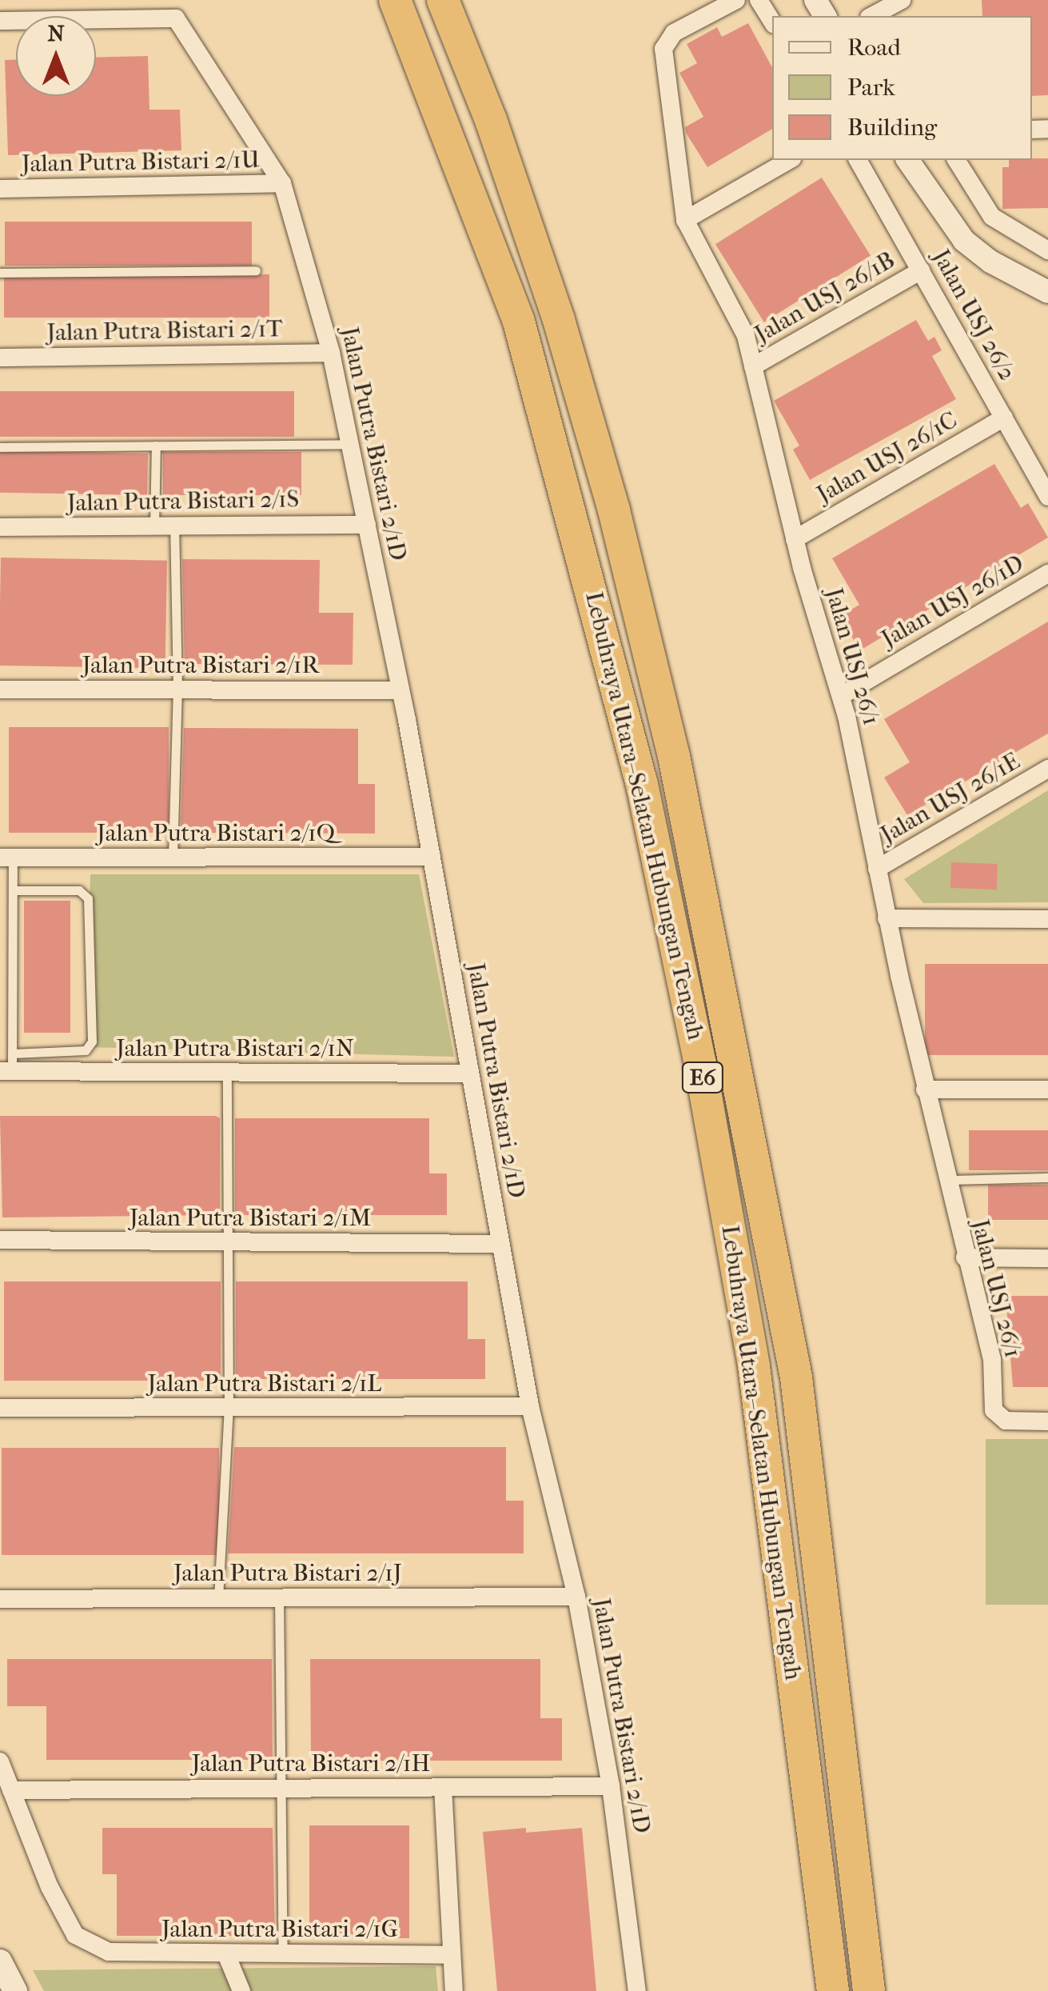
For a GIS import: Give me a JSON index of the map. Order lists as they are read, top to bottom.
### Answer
{
  "streets": {
    "highway": ["Lebuhraya Utara–Selatan Hubungan Tengah", "E6"],
    "street": [
      "Jalan Putra Bistari 2/1U",
      "Jalan USJ 26/1B",
      "Jalan USJ 26/2",
      "Jalan Putra Bistari 2/1T",
      "Jalan Putra Bistari 2/1D",
      "Jalan USJ 26/1C",
      "Jalan Putra Bistari 2/1S",
      "Jalan USJ 26/1D",
      "Jalan USJ 26/1",
      "Jalan Putra Bistari 2/1R",
      "Jalan USJ 26/1E",
      "Jalan Putra Bistari 2/1Q",
      "Jalan Putra Bistari 2/1N",
      "Jalan Putra Bistari 2/1M",
      "Jalan Putra Bistari 2/1L",
      "Jalan Putra Bistari 2/1J",
      "Jalan Putra Bistari 2/1H",
      "Jalan Putra Bistari 2/1G"
    ]
  },
  "crossings": [
    ["Jalan Putra Bistari 2/1U", "Jalan Putra Bistari 2/1D"],
    ["Jalan USJ 26/1B", "Jalan USJ 26/2"],
    ["Jalan USJ 26/1B", "Jalan USJ 26/1"],
    ["Jalan USJ 26/2", "Jalan USJ 26/1C"],
    ["Jalan Putra Bistari 2/1T", "Jalan Putra Bistari 2/1D"],
    ["Jalan Putra Bistari 2/1D", "Jalan Putra Bistari 2/1S"],
    ["Jalan Putra Bistari 2/1D", "Jalan Putra Bistari 2/1R"],
    ["Jalan Putra Bistari 2/1D", "Jalan Putra Bistari 2/1Q"],
    ["Jalan Putra Bistari 2/1D", "Jalan Putra Bistari 2/1N"],
    ["Jalan Putra Bistari 2/1D", "Jalan Putra Bistari 2/1M"],
    ["Jalan Putra Bistari 2/1D", "Jalan Putra Bistari 2/1L"],
    ["Jalan Putra Bistari 2/1D", "Jalan Putra Bistari 2/1J"],
    ["Jalan Putra Bistari 2/1D", "Jalan Putra Bistari 2/1H"],
    ["Jalan USJ 26/1C", "Jalan USJ 26/1"],
    ["Jalan USJ 26/1D", "Jalan USJ 26/1"],
    ["Jalan USJ 26/1", "Jalan USJ 26/1E"],
    ["Jalan Putra Bistari 2/1H", "Jalan Putra Bistari 2/1G"]
  ],
  "legend": ["Road", "Park", "Building"],
  "north": "top"
}
